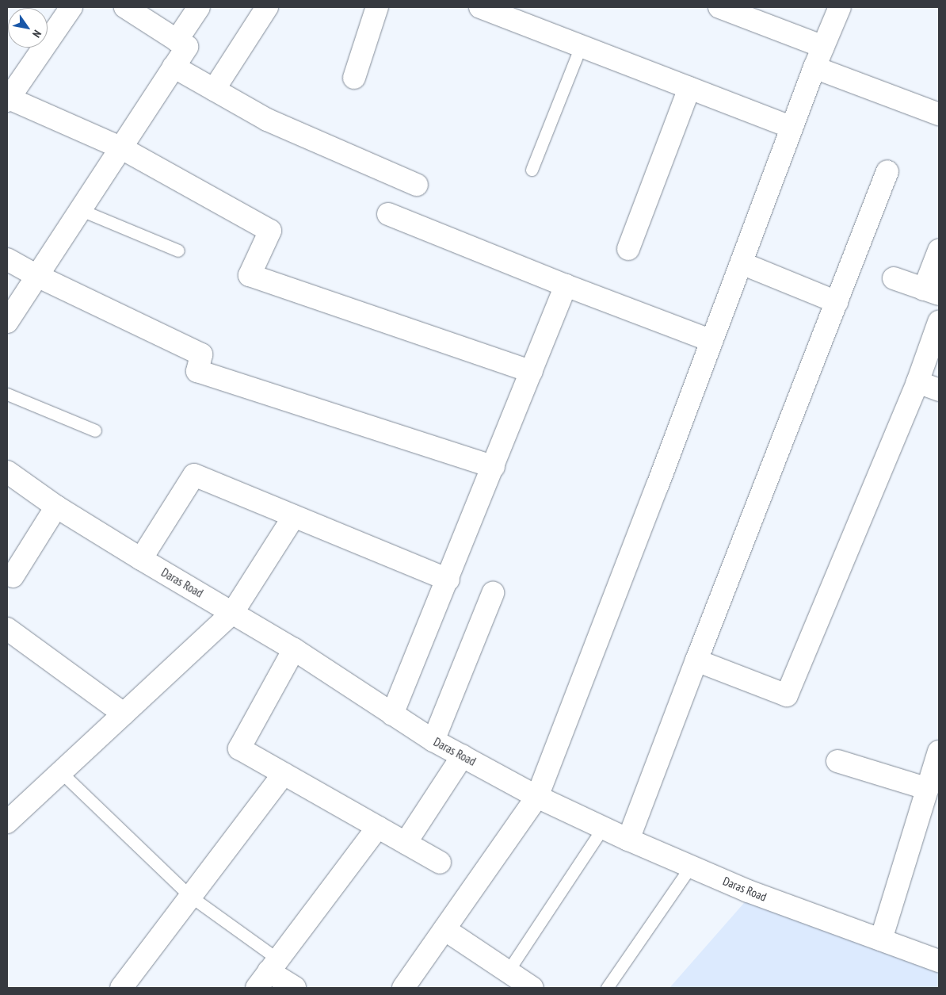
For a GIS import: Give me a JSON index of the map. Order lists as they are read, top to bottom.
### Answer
{
  "streets": {
    "street": ["Daras Road"]
  },
  "north": "bottom right"
}
